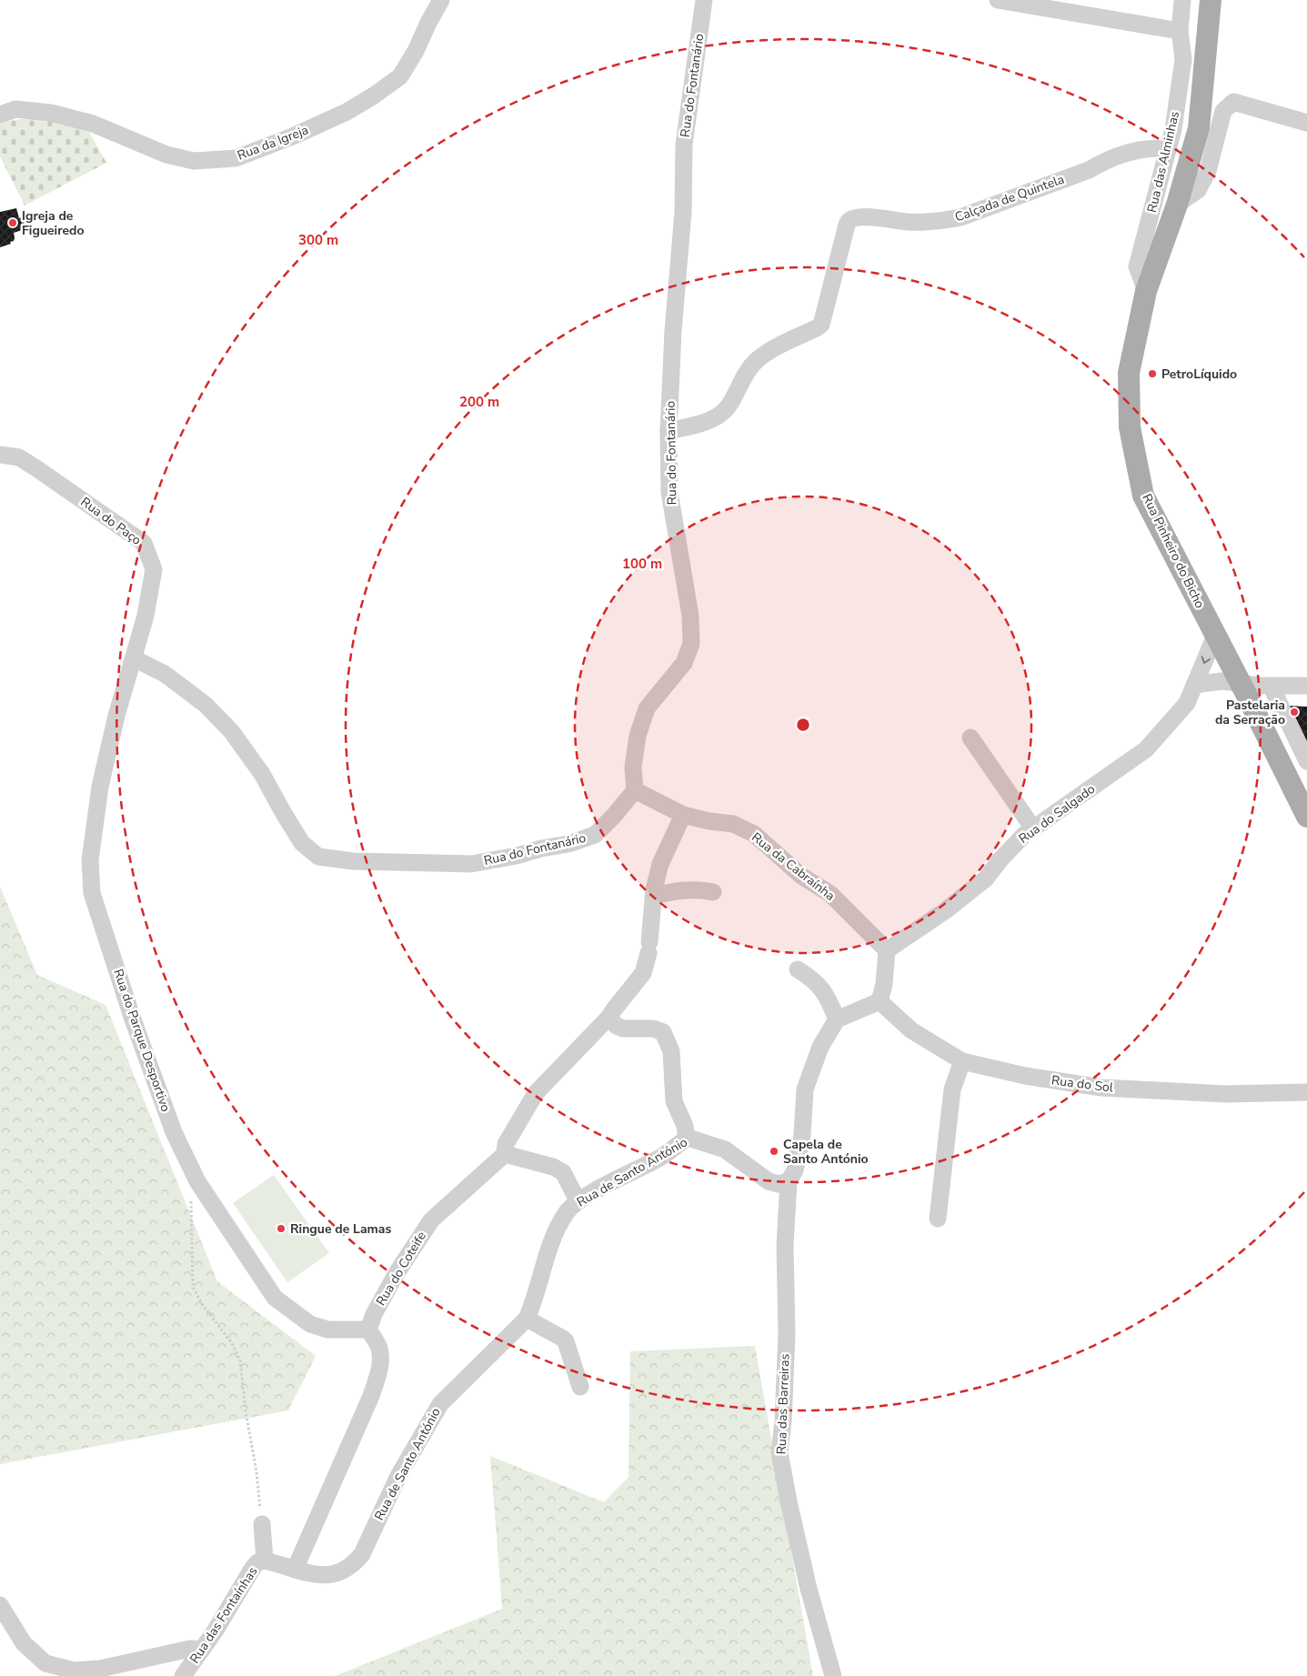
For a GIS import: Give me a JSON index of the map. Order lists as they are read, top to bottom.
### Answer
{
  "streets": {
    "main road": ["Rua Pinheiro do Bicho"],
    "street": [
      "Rua do Fontanário",
      "Rua da Igreja",
      "Rua das Alminhas",
      "Calçada de Quintela",
      "Rua do Paço",
      "Rua do Salgado",
      "Rua da Cabraínha",
      "Rua do Parque Desportivo",
      "Rua do Sol",
      "Rua de Santo António",
      "Rua do Coteife",
      "Rua das Barreiras",
      "Rua das Fontaínhas"
    ]
  },
  "crossings": [
    ["Rua do Fontanário", "Calçada de Quintela"],
    ["Rua do Fontanário", "Rua do Paço"],
    ["Rua do Fontanário", "Rua da Cabraínha"],
    ["Rua do Fontanário", "Rua do Parque Desportivo"],
    ["Rua das Alminhas", "Calçada de Quintela"],
    ["Rua das Alminhas", "Rua Pinheiro do Bicho"],
    ["Rua do Paço", "Rua do Parque Desportivo"],
    ["Rua Pinheiro do Bicho", "Rua do Salgado"],
    ["Rua do Salgado", "Rua da Cabraínha"],
    ["Rua do Parque Desportivo", "Rua do Coteife"],
    ["Rua de Santo António", "Rua das Barreiras"],
    ["Rua de Santo António", "Rua das Fontaínhas"]
  ],
  "places": [
    "Igreja de Figueiredo",
    "PetroLíquido",
    "Pastelaria da Serração",
    "Capela de Santo António",
    "Ringue de Lamas"
  ],
  "rings": ["300 m", "200 m", "100 m"]
}
